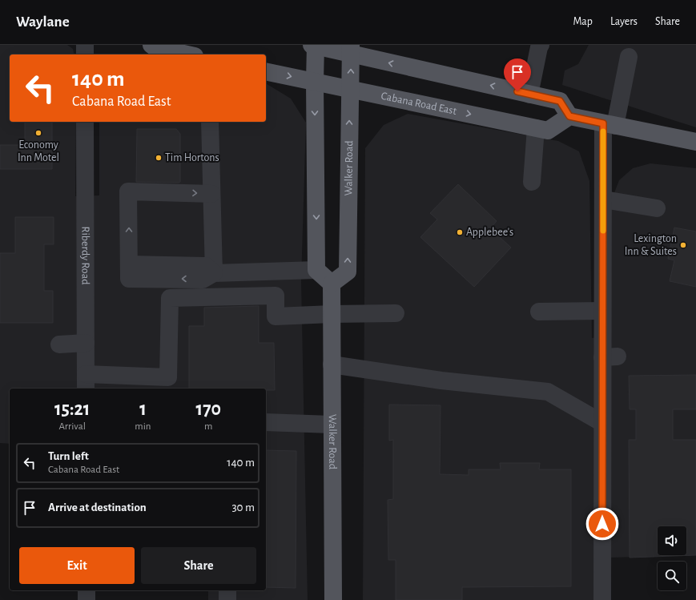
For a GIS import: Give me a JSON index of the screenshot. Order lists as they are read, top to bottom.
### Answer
{
  "streets": {
    "main road": ["Cabana Road East", "Walker Road"],
    "street": ["Riberdy Road"]
  },
  "crossings": [
    ["Cabana Road East", "Walker Road"]
  ],
  "places": [
    "Economy Inn Motel",
    "Tim Hortons",
    "Applebee's",
    "Lexington Inn & Suites"
  ],
  "page": {
    "header": "Waylane",
    "nav": ["Map", "Layers", "Share"],
    "turn": ["140 m", "Cabana Road East"],
    "eta": [
      "15:21",
      "Arrival",
      "1",
      "min",
      "170",
      "m"
    ],
    "list": [
      {
        "name": "Turn left",
        "note": "Cabana Road East",
        "value": "140 m"
      },
      {
        "name": "Arrive at destination",
        "value": "30 m"
      }
    ],
    "buttons": ["Exit", "Share"]
  }
}
